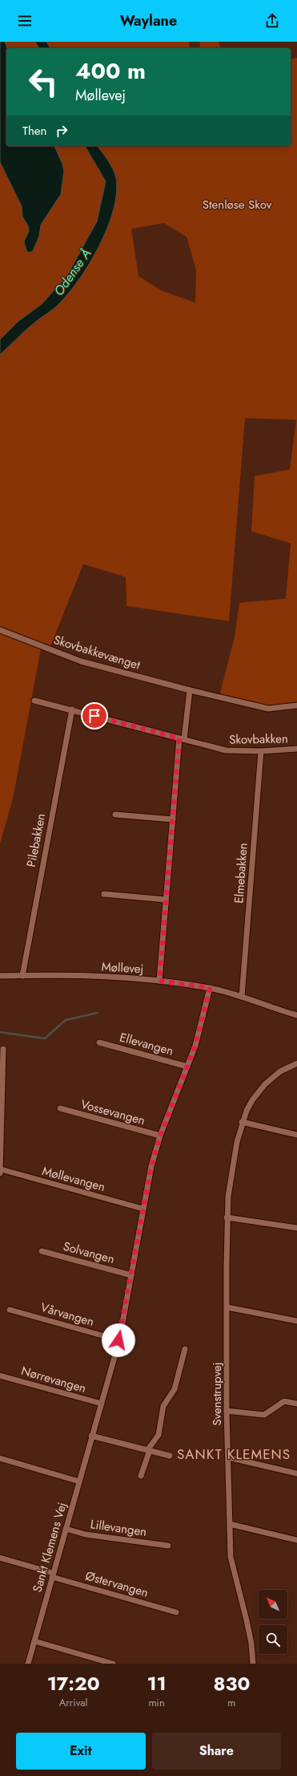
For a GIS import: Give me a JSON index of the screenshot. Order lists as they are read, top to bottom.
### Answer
{
  "streets": {
    "street": [
      "Skovbakkevænget",
      "Skovbakken",
      "Pilebakken",
      "Elmebakken",
      "Møllevej",
      "Ellevangen",
      "Vossevangen",
      "Møllevangen",
      "Solvangen",
      "Vårvangen",
      "Nørrevangen",
      "Svenstrupvej",
      "Lillevangen",
      "Sankt Klemens Vej",
      "Østervangen"
    ]
  },
  "crossings": [
    ["Skovbakken", "Pilebakken"],
    ["Skovbakken", "Elmebakken"],
    ["Pilebakken", "Møllevej"],
    ["Elmebakken", "Møllevej"],
    ["Møllevej", "Sankt Klemens Vej"],
    ["Ellevangen", "Sankt Klemens Vej"],
    ["Vossevangen", "Sankt Klemens Vej"],
    ["Møllevangen", "Sankt Klemens Vej"],
    ["Solvangen", "Sankt Klemens Vej"],
    ["Vårvangen", "Sankt Klemens Vej"],
    ["Nørrevangen", "Sankt Klemens Vej"],
    ["Lillevangen", "Sankt Klemens Vej"],
    ["Sankt Klemens Vej", "Østervangen"]
  ],
  "districts": ["SANKT KLEMENS"],
  "water": ["Odense Å"],
  "parks": ["Stenløse Skov"],
  "north": "top left",
  "page": {
    "header": "Waylane",
    "turn": ["400 m", "Møllevej"],
    "then": "Then",
    "eta": [
      "17:20",
      "Arrival",
      "11",
      "min",
      "830",
      "m"
    ],
    "buttons": ["Exit", "Share"]
  }
}
